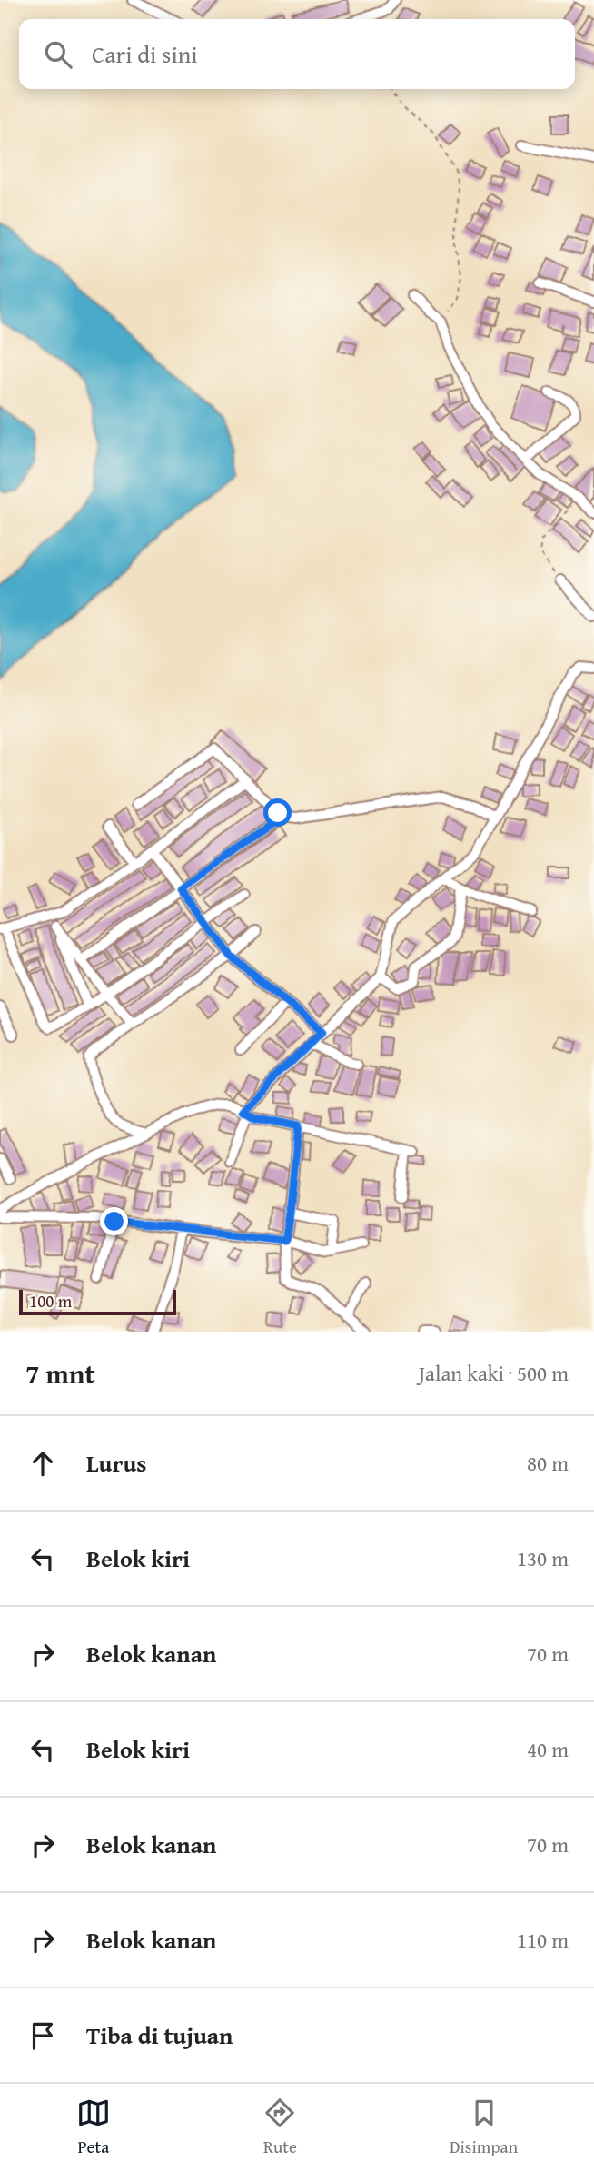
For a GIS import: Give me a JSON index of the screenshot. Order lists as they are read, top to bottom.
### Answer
{
  "scale_bar": "100 m",
  "page": {
    "search": "Cari di sini",
    "scale": "100 m",
    "heading": ["7 mnt", "Jalan kaki · 500 m"],
    "list": [
      ["Lurus", "80 m"],
      ["Belok kiri", "130 m"],
      ["Belok kanan", "70 m"],
      ["Belok kiri", "40 m"],
      ["Belok kanan", "70 m"],
      ["Belok kanan", "110 m"],
      "Tiba di tujuan"
    ],
    "nav": ["Peta", "Rute", "Disimpan"]
  }
}
